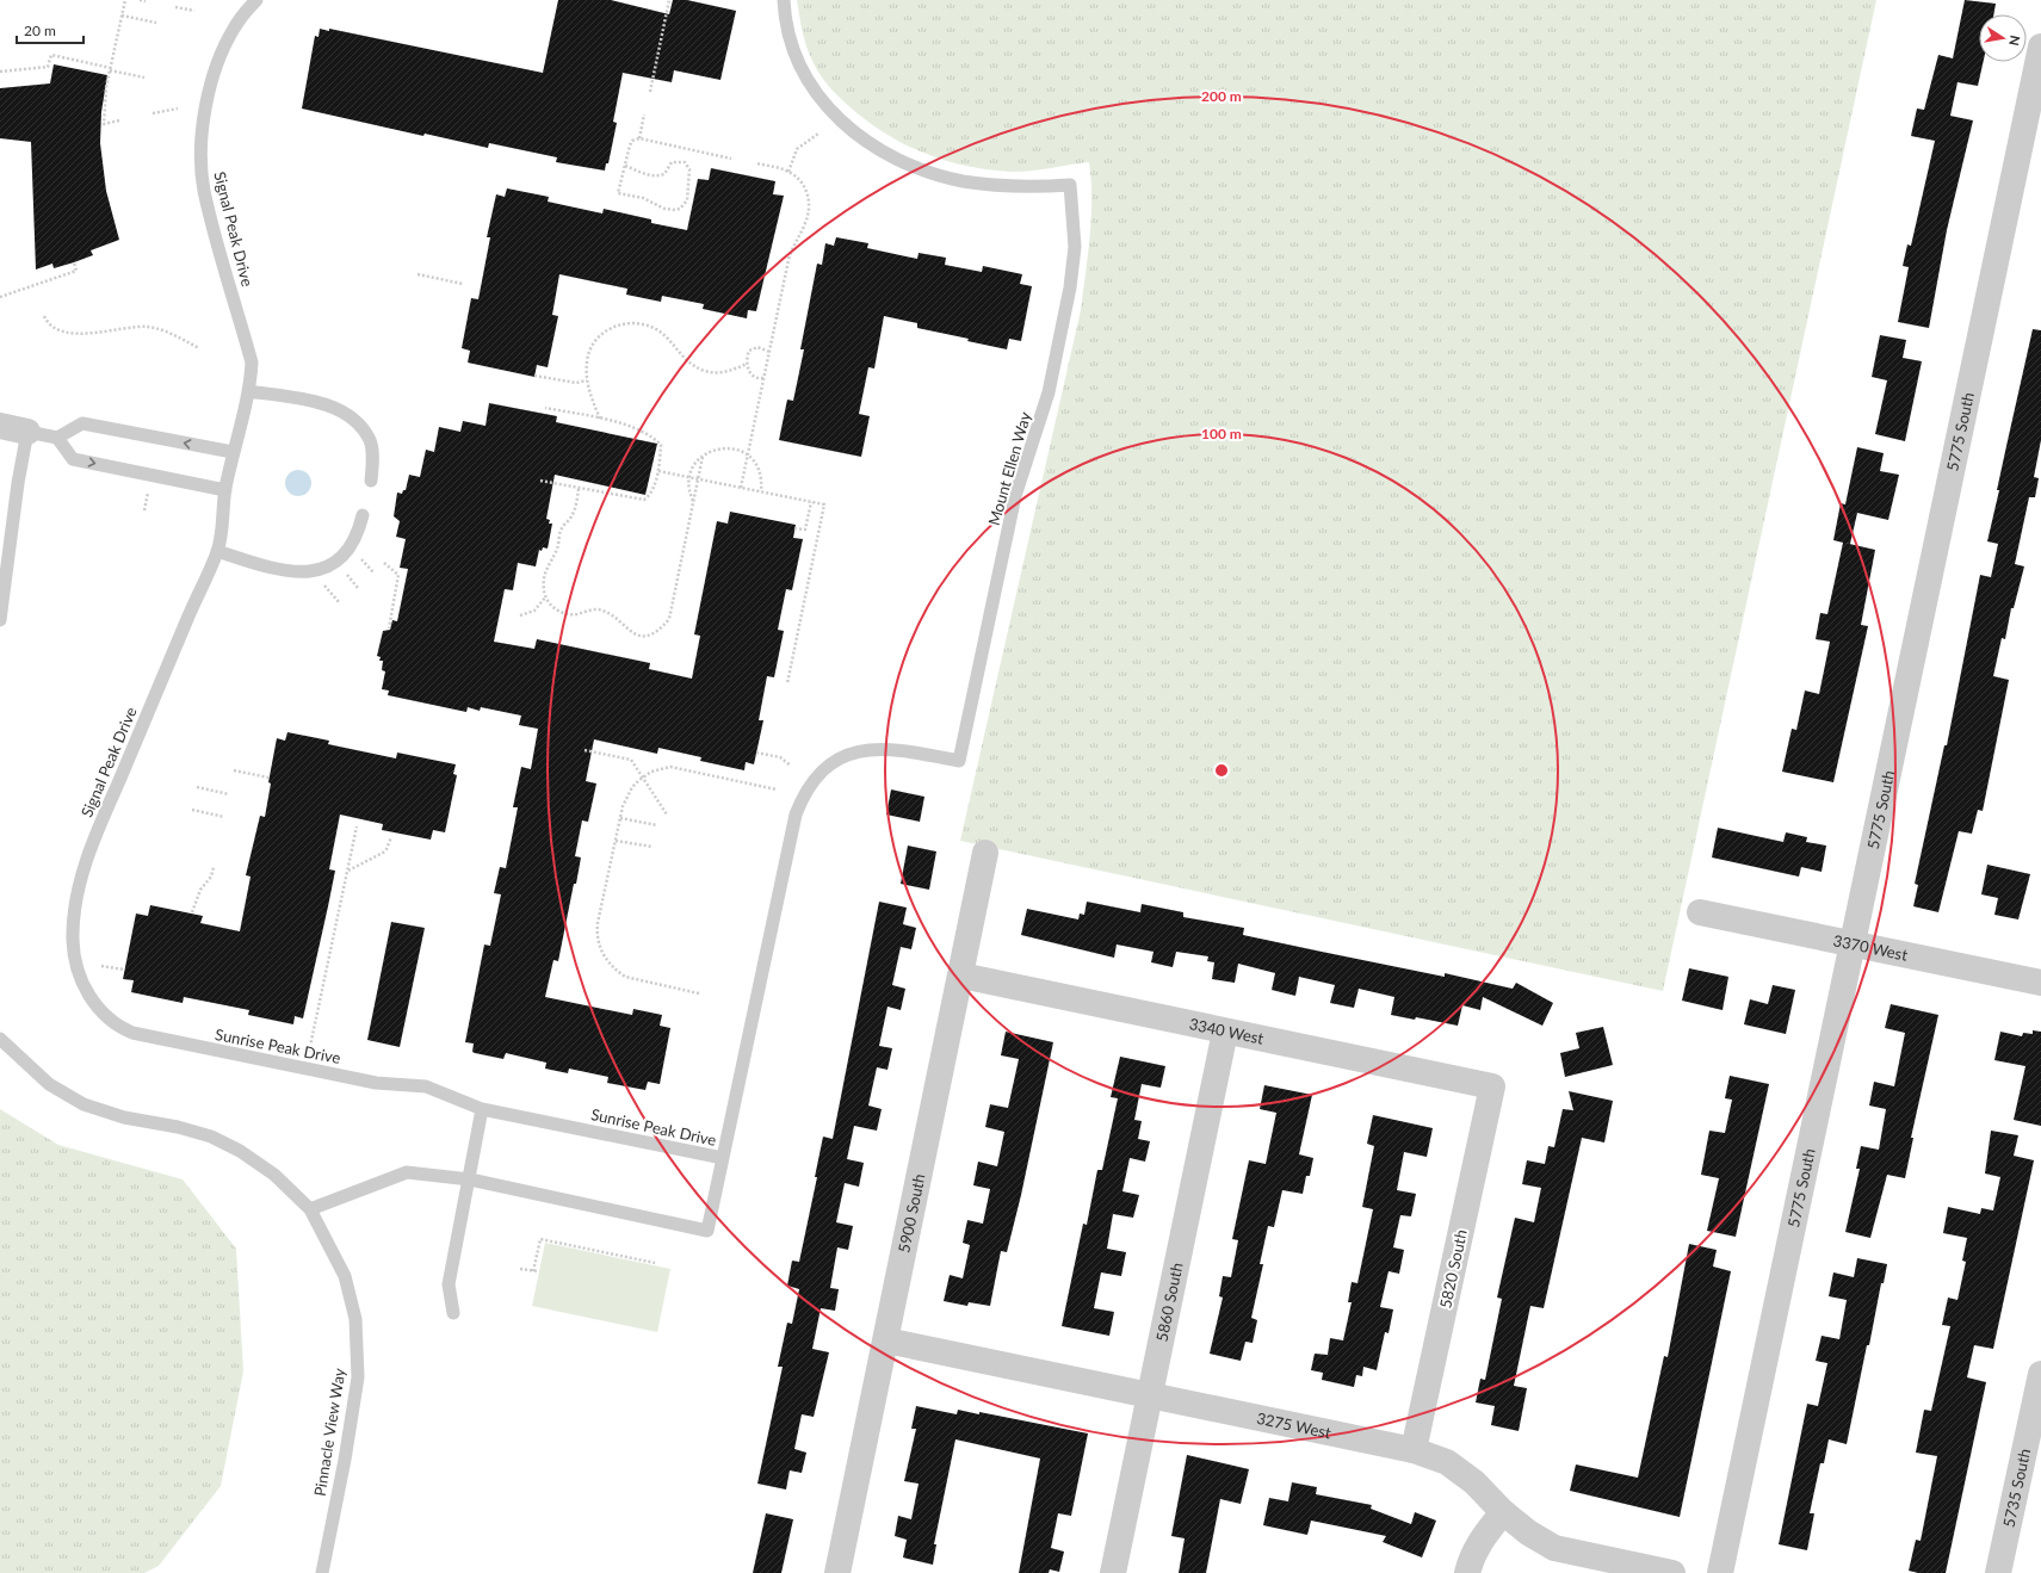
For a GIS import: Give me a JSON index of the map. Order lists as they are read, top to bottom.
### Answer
{
  "streets": {
    "street": [
      "5775 South",
      "3370 West",
      "3340 West",
      "5900 South",
      "5820 South",
      "5860 South",
      "3275 West",
      "5735 South"
    ],
    "lane": [
      "Signal Peak Drive",
      "Mount Ellen Way",
      "Sunrise Peak Drive",
      "Pinnacle View Way"
    ]
  },
  "crossings": [
    ["Signal Peak Drive", "Sunrise Peak Drive"],
    ["5775 South", "3370 West"],
    ["Mount Ellen Way", "Sunrise Peak Drive"],
    ["3340 West", "5900 South"],
    ["3340 West", "5820 South"],
    ["3340 West", "5860 South"],
    ["5900 South", "3275 West"],
    ["5820 South", "3275 West"],
    ["5860 South", "3275 West"]
  ],
  "scale_bar": "20 m",
  "north": "right",
  "rings": ["200 m", "100 m"]
}
